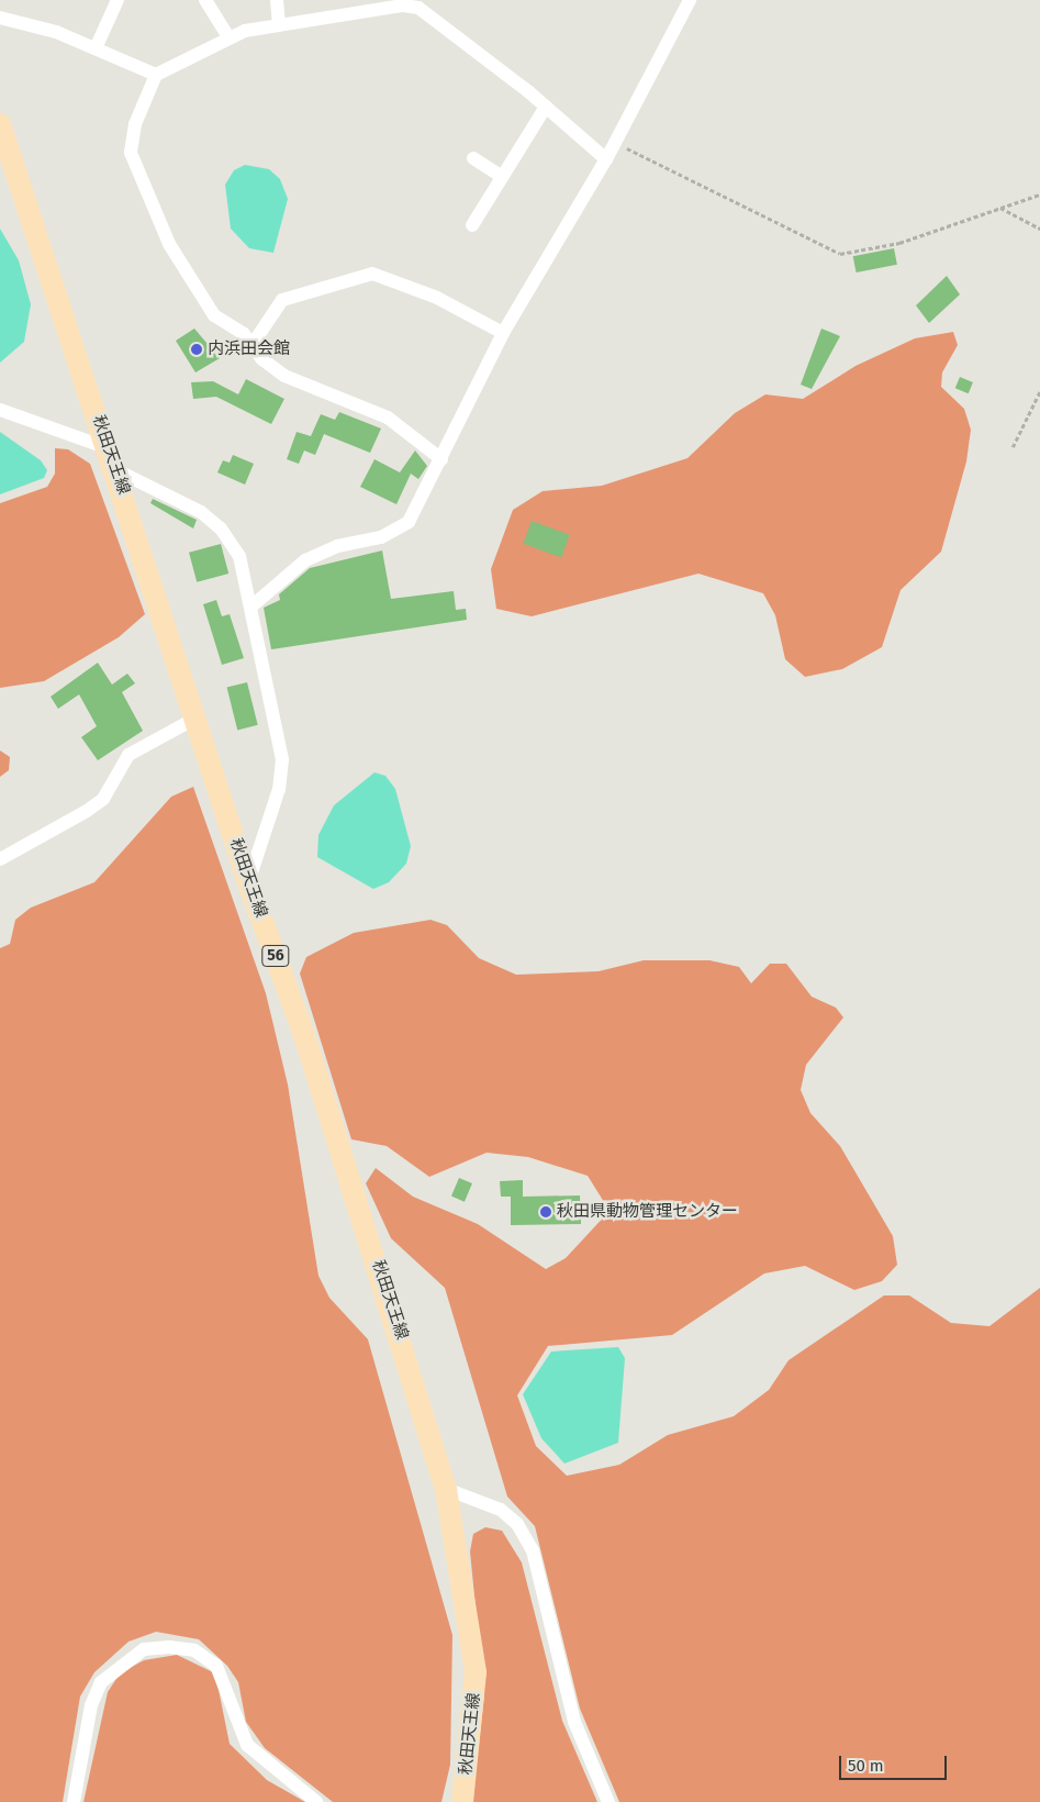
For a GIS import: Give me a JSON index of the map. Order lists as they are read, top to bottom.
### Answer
{
  "streets": {
    "main road": ["秋田天王線", "56"]
  },
  "places": ["内浜田会館", "秋田県動物管理センター"],
  "scale_bar": "50 m"
}
